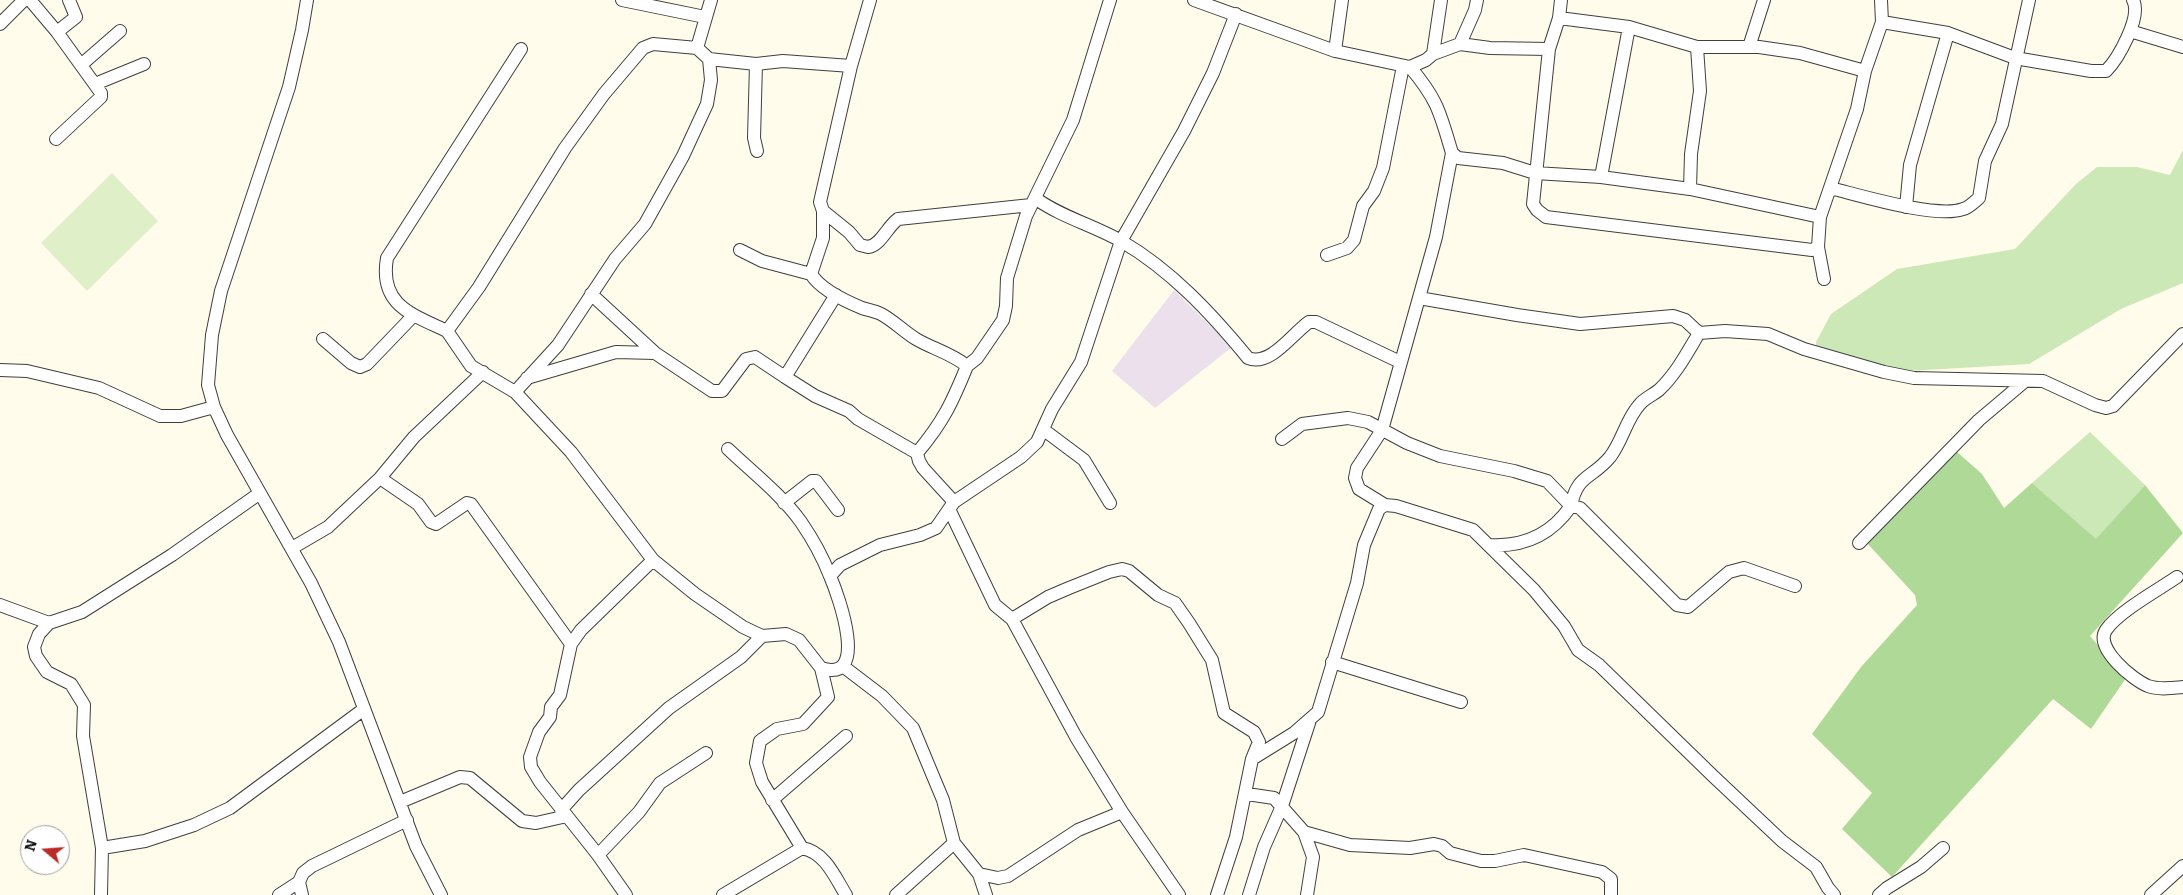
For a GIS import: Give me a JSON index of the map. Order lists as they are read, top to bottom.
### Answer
{
  "north": "left"
}
